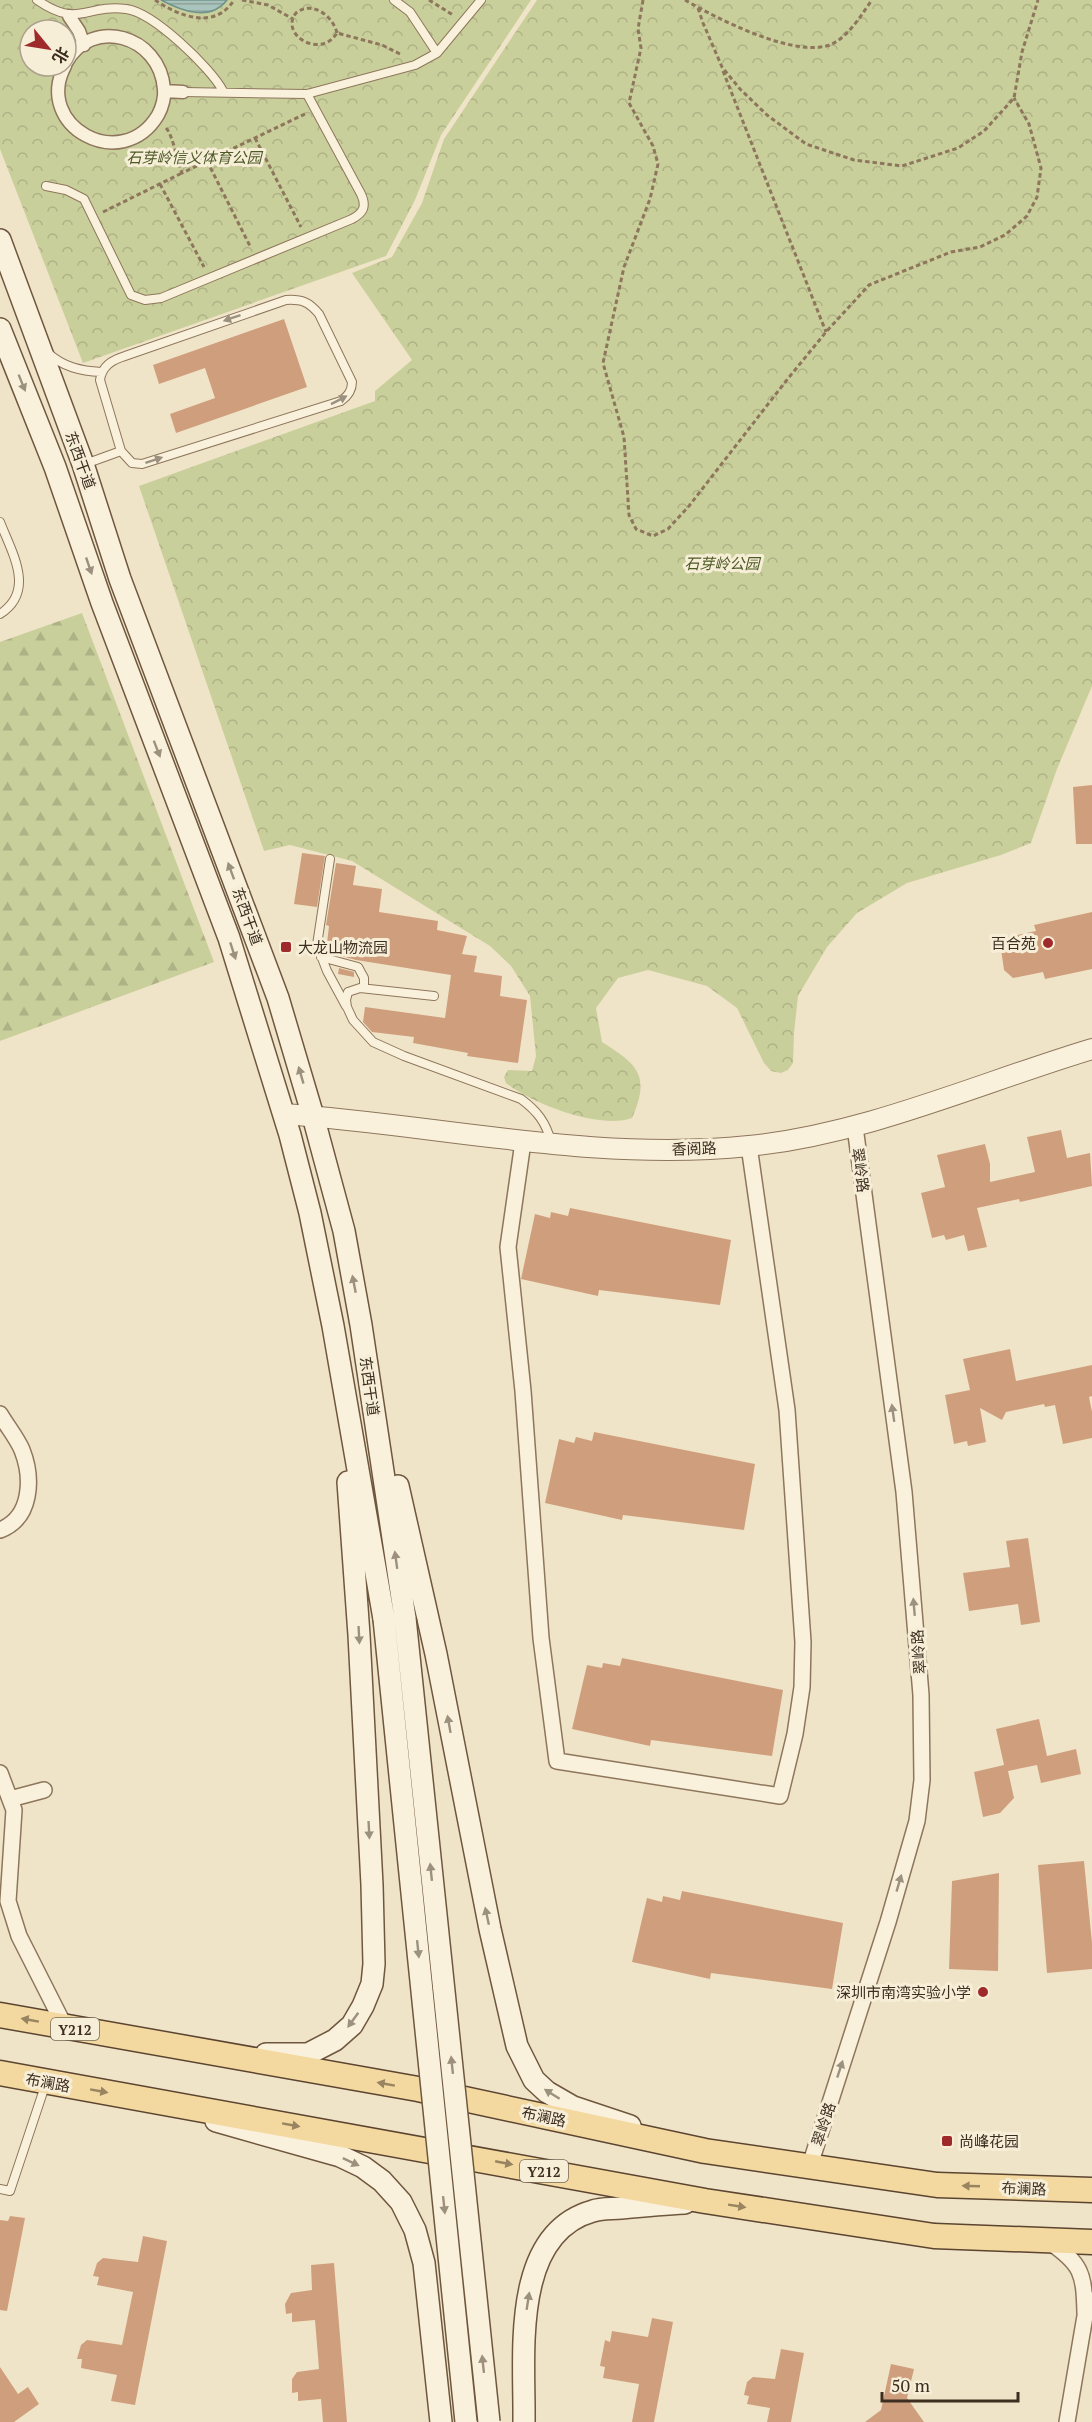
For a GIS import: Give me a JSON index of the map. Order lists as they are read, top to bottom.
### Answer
{
  "streets": {
    "main road": ["东西干道", "Y212", "布澜路"],
    "street": ["香阅路", "翠岭路"]
  },
  "crossings": [
    ["东西干道", "香阅路"],
    ["香阅路", "翠岭路"],
    ["翠岭路", "布澜路"]
  ],
  "one_way": ["翠岭路"],
  "parks": ["石芽岭信义体育公园", "石芽岭公园"],
  "places": {
    "other": ["百合苑", "深圳市南湾实验小学"],
    "transit": ["大龙山物流园", "尚峰花园"]
  },
  "scale_bar": "50 m",
  "north": "bottom right"
}
